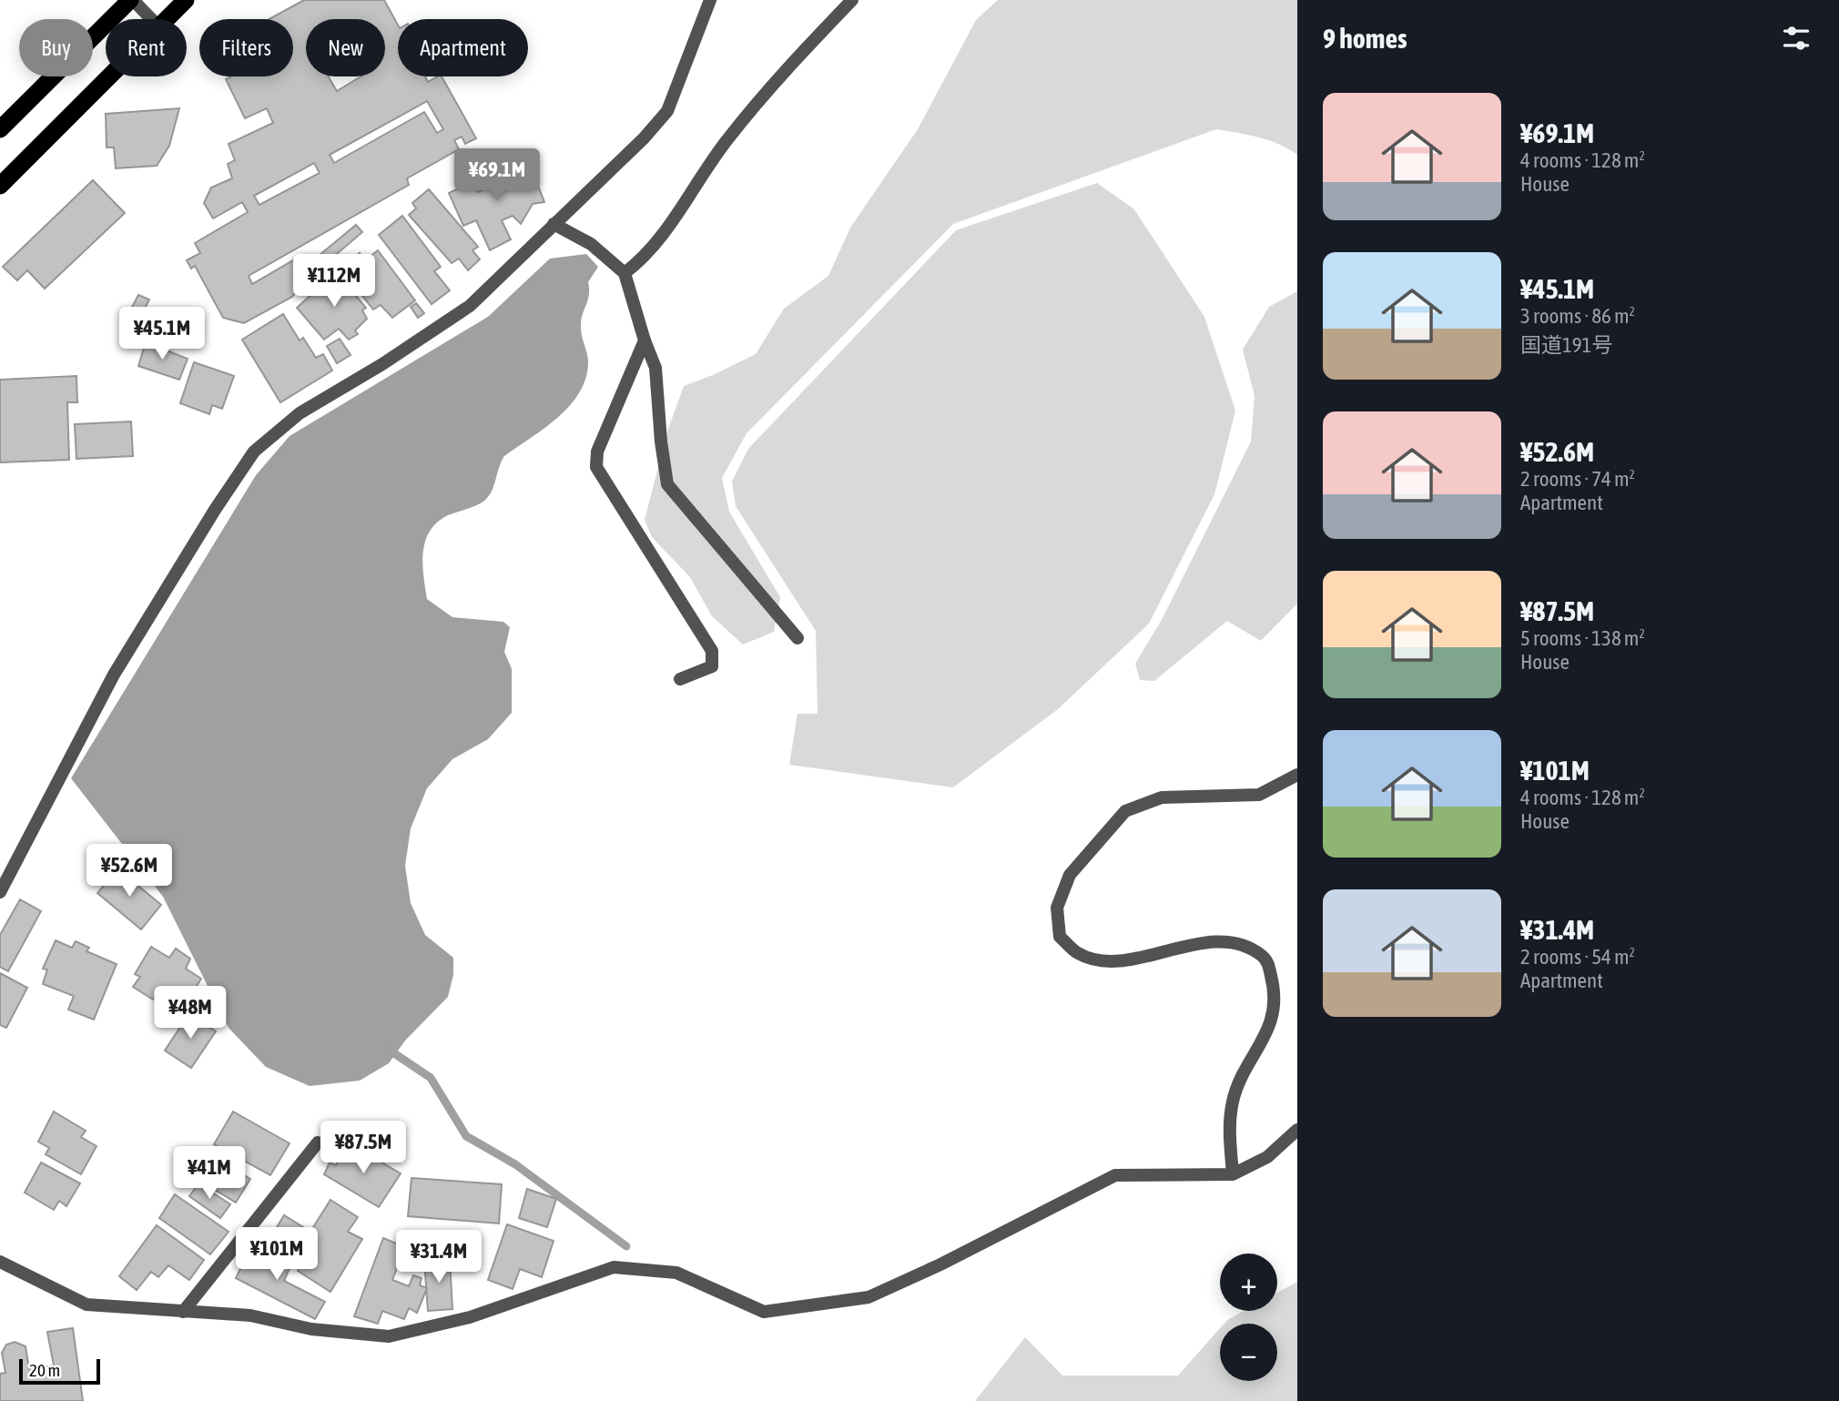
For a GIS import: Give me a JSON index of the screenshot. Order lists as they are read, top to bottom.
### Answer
{
  "scale_bar": "20 m",
  "page": {
    "heading": "9 homes",
    "chip": [
      "Buy",
      "Rent",
      "Filters",
      "New",
      "Apartment"
    ],
    "list": [
      {
        "name": "¥69.1M",
        "note": "4 rooms · 128 m² · House"
      },
      {
        "name": "¥45.1M",
        "note": "3 rooms · 86 m² · 国道191号"
      },
      {
        "name": "¥52.6M",
        "note": "2 rooms · 74 m² · Apartment"
      },
      {
        "name": "¥87.5M",
        "note": "5 rooms · 138 m² · House"
      },
      {
        "name": "¥101M",
        "note": "4 rooms · 128 m² · House"
      },
      {
        "name": "¥31.4M",
        "note": "2 rooms · 54 m² · Apartment"
      }
    ],
    "price": [
      "¥69.1M",
      "¥112M",
      "¥45.1M",
      "¥52.6M",
      "¥48M",
      "¥87.5M",
      "¥41M",
      "¥101M",
      "¥31.4M"
    ],
    "map_buttons": ["+", "−"],
    "scale": "20 m"
  }
}
